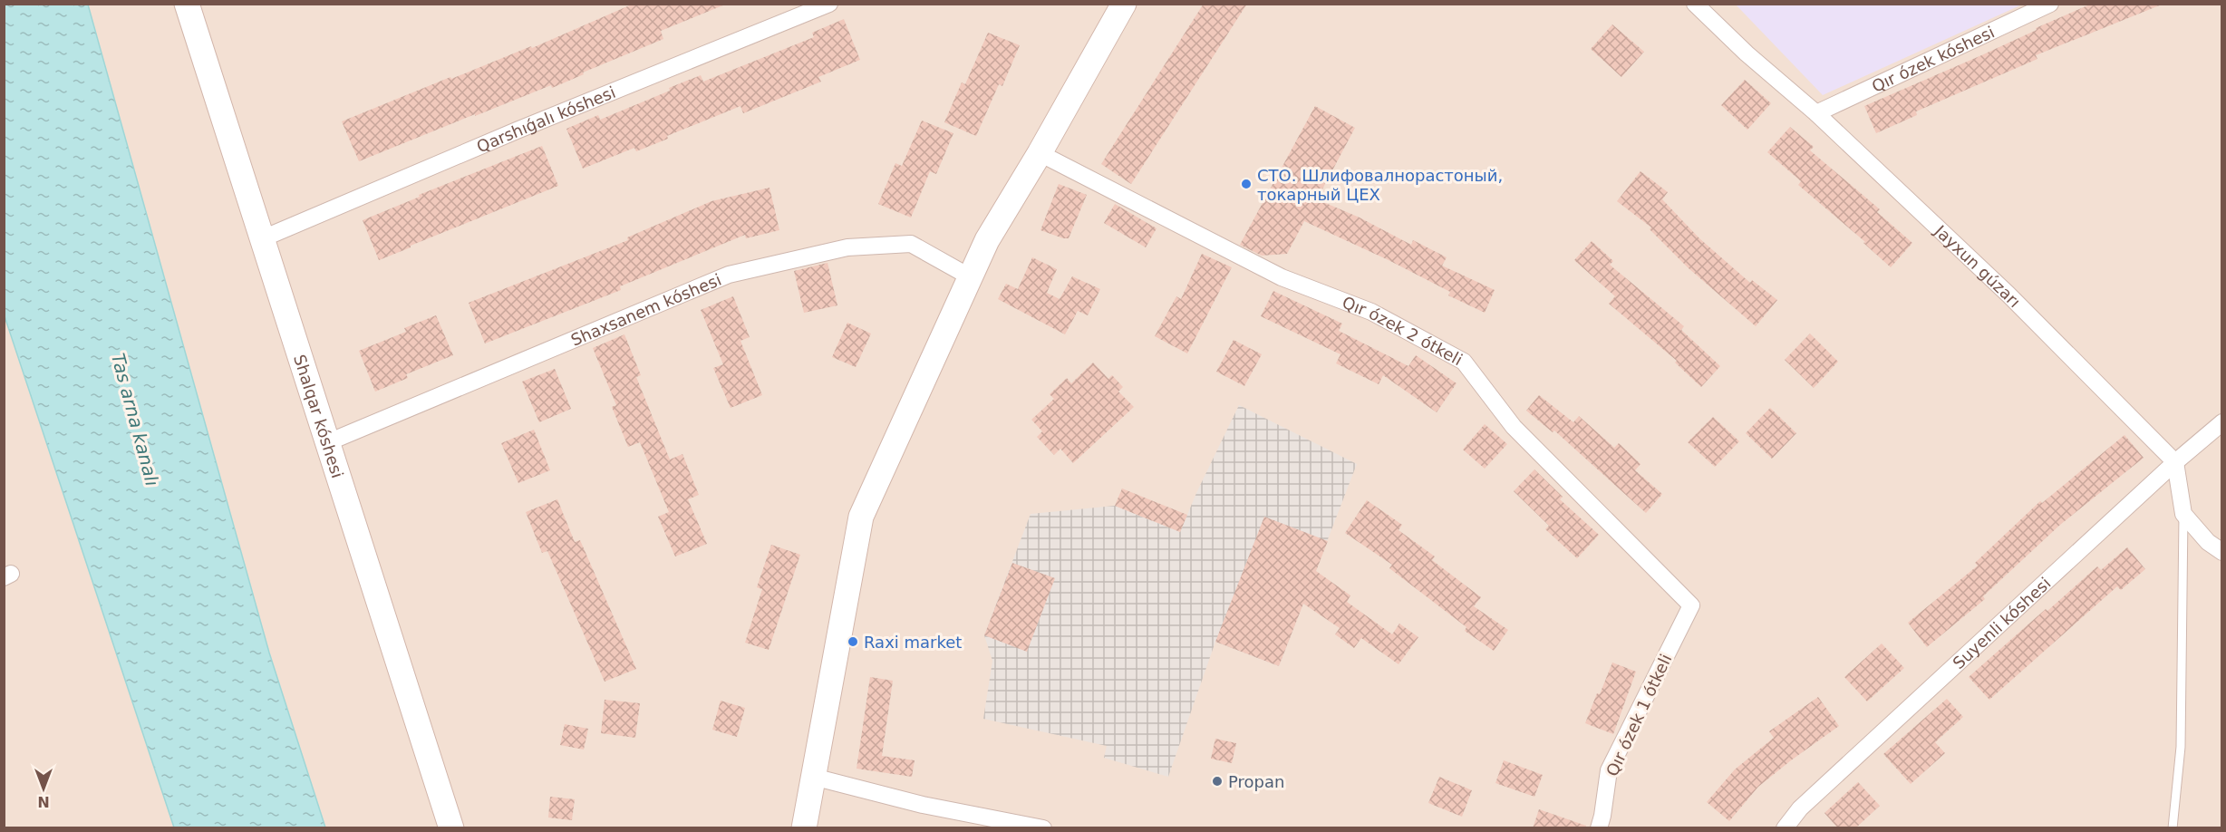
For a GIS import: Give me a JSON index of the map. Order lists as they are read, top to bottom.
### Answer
{
  "streets": {
    "street": [
      "Qır ózek kóshesi",
      "Qarshıǵalı kóshesi",
      "Jayxun gúzarı",
      "Shaxsanem kóshesi",
      "Qır ózek 2 ótkeli",
      "Shalqar kóshesi",
      "Suyenli kóshesi",
      "Qır ózek 1 ótkeli"
    ]
  },
  "crossings": [
    ["Qır ózek kóshesi", "Jayxun gúzarı"],
    ["Qarshıǵalı kóshesi", "Shalqar kóshesi"],
    ["Jayxun gúzarı", "Suyenli kóshesi"],
    ["Shaxsanem kóshesi", "Shalqar kóshesi"],
    ["Qır ózek 2 ótkeli", "Qır ózek 1 ótkeli"]
  ],
  "water": ["Tas arna kanalı"],
  "places": ["СТО. Шлифовалнорастоный, токарный ЦЕХ", "Raxi market", "Propan"],
  "north": "bottom"
}
